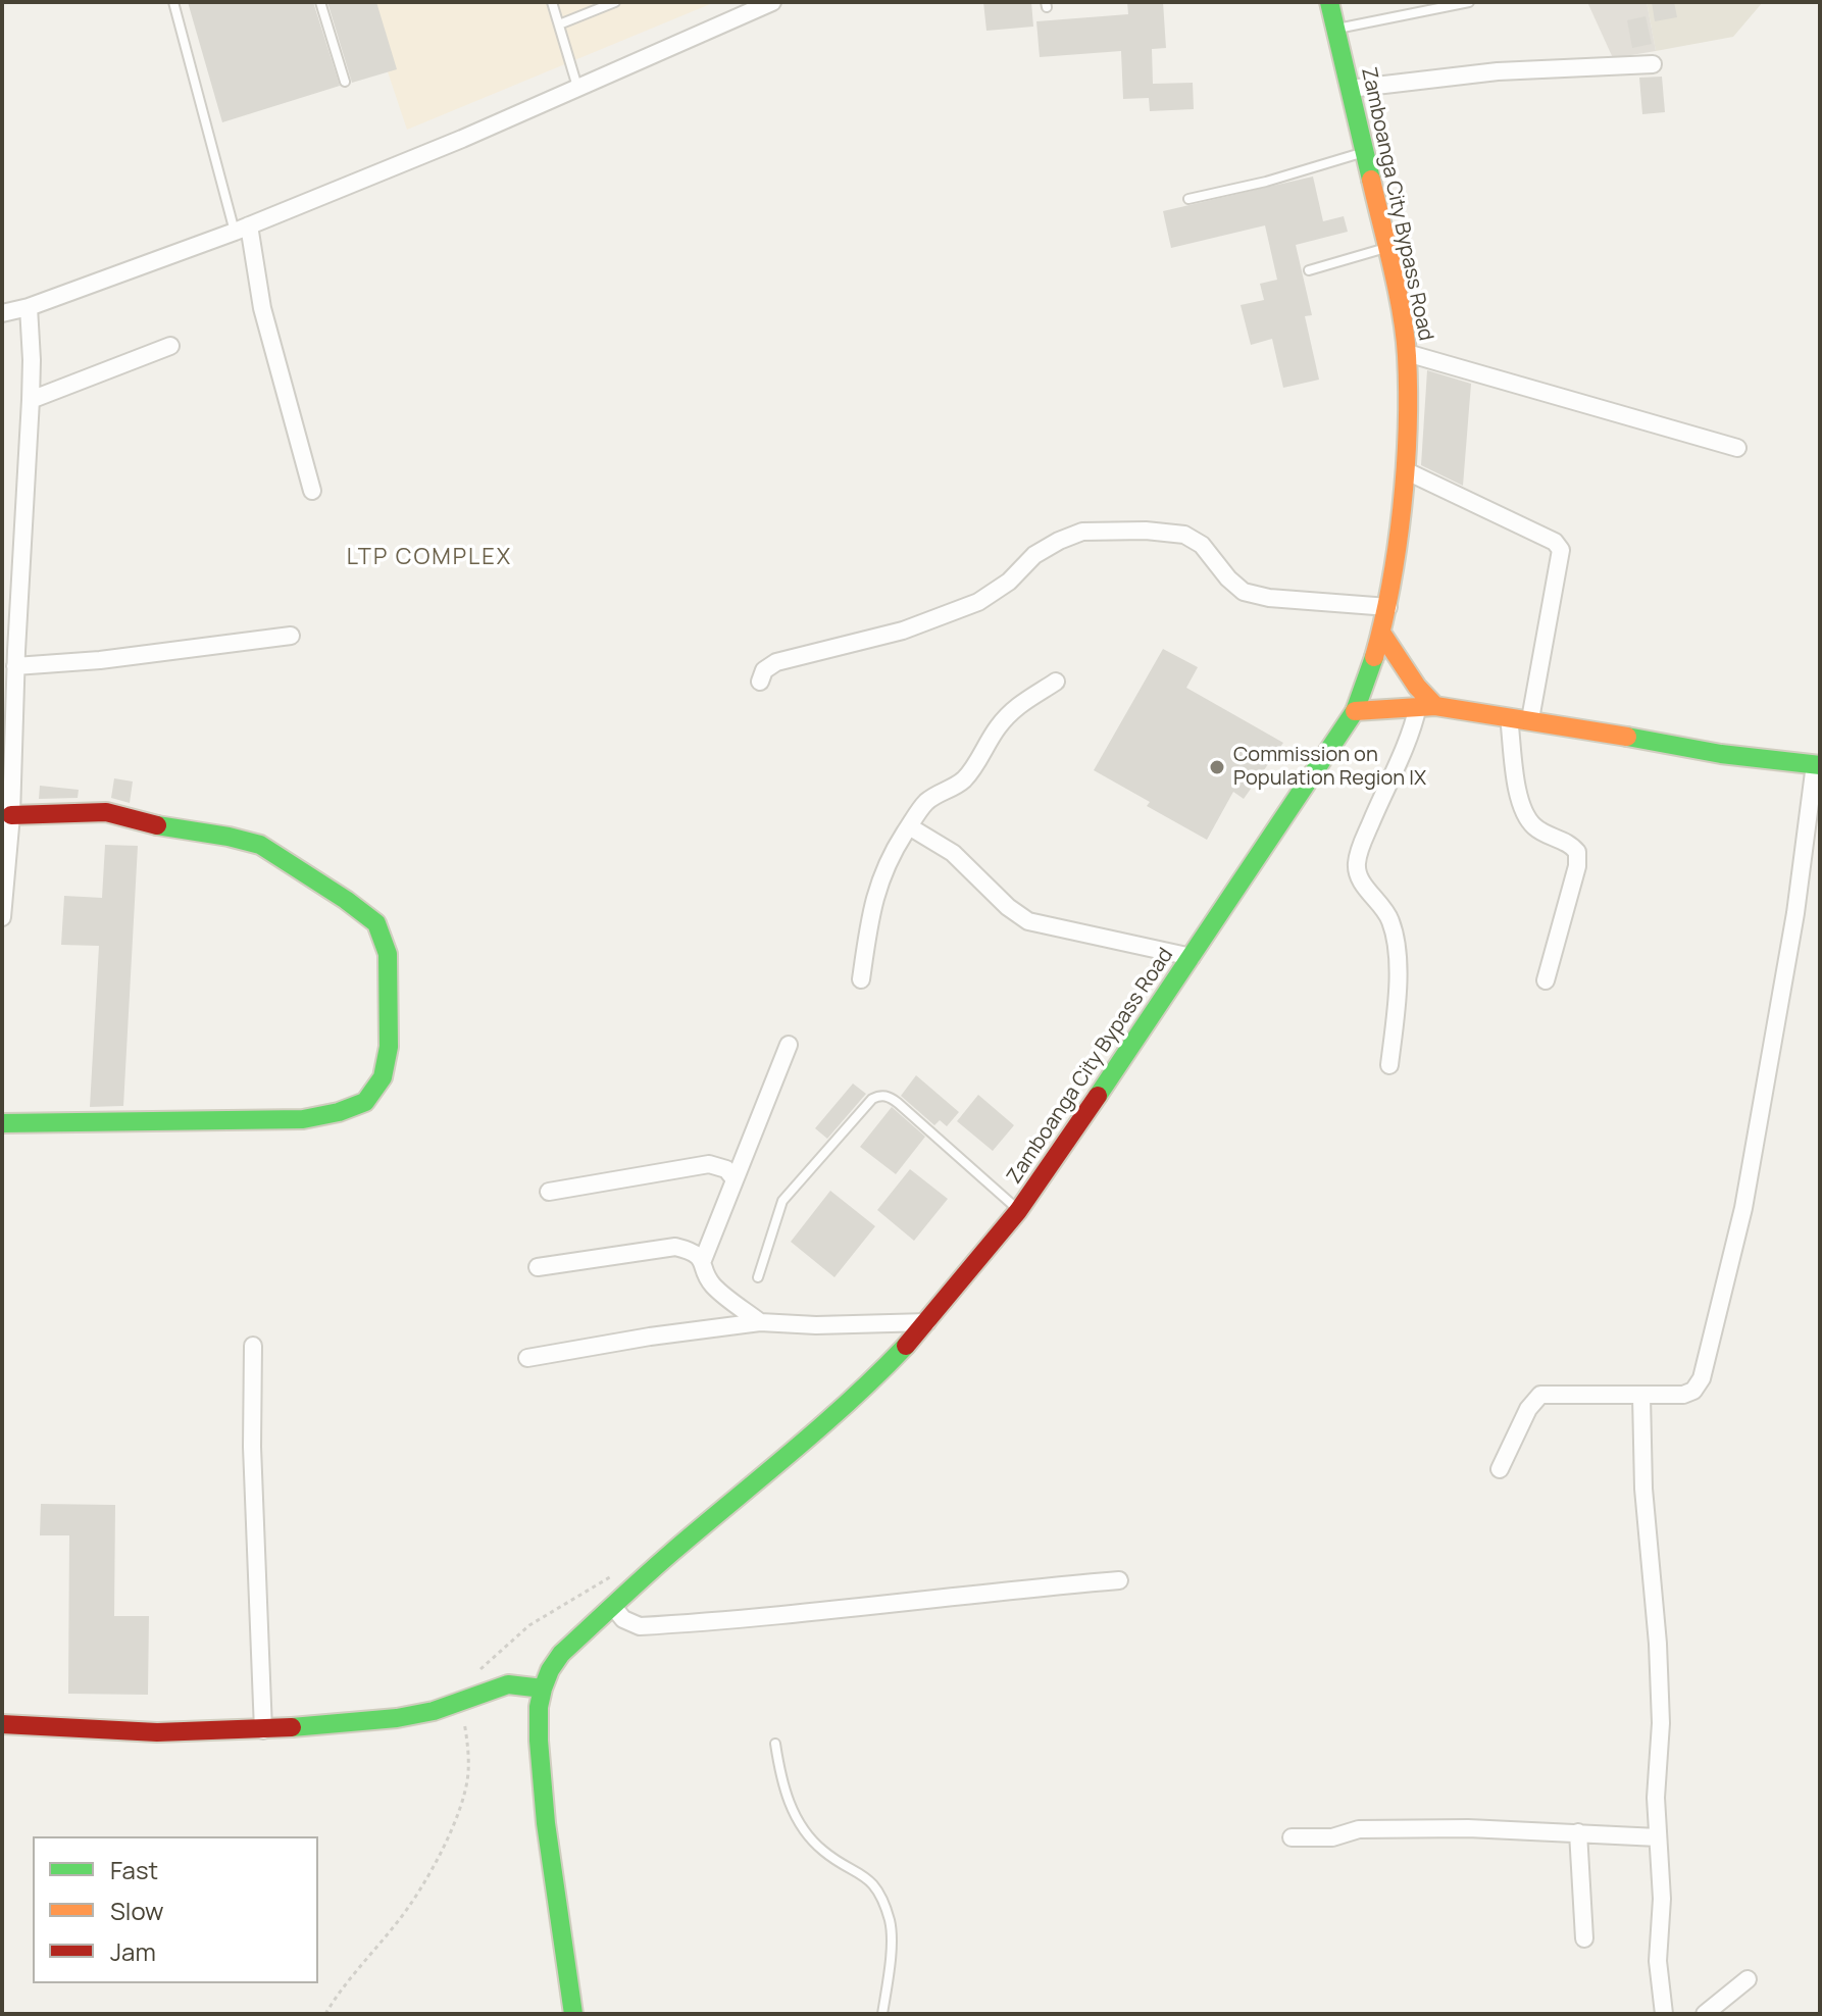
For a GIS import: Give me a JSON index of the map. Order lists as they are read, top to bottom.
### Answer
{
  "streets": {
    "main road": ["Zamboanga City Bypass Road"]
  },
  "districts": ["LTP COMPLEX"],
  "places": ["Commission on Population Region IX"],
  "legend": ["Fast", "Slow", "Jam"]
}
